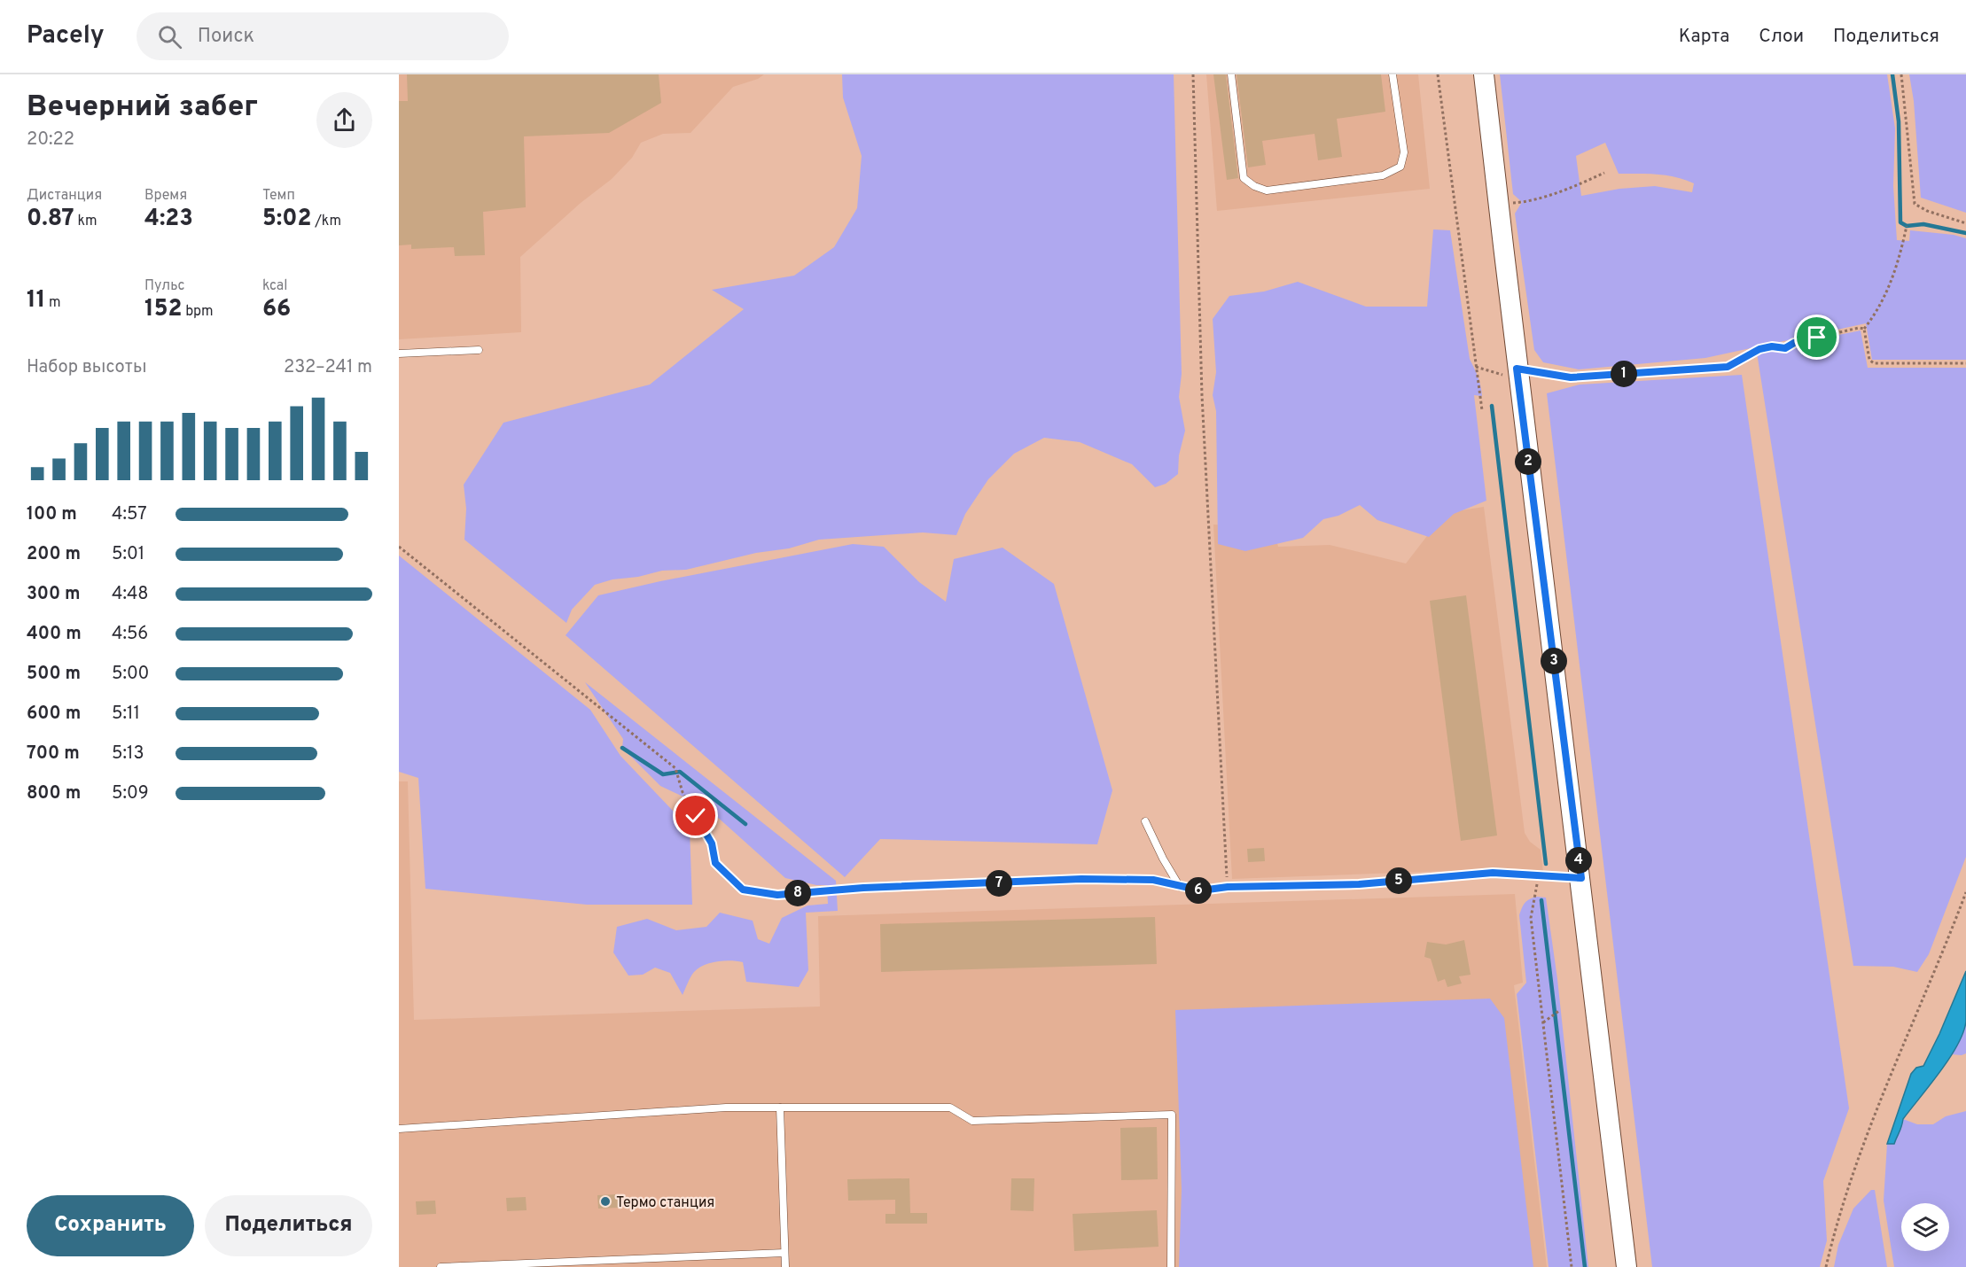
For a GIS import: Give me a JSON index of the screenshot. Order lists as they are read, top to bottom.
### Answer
{
  "places": ["Термо станция"],
  "page": {
    "header": "Pacely",
    "search": "Поиск",
    "nav": ["Карта", "Слои", "Поделиться"],
    "heading": ["Вечерний забег", "20:22"],
    "stats": [
      ["Дистанция", "0.87 km"],
      ["Время", "4:23"],
      ["Темп", "5:02 /km"],
      ["11 m"],
      ["Пульс", "152 bpm"],
      ["kcal", "66"]
    ],
    "chart": ["Набор высоты", "232–241 m"],
    "pins": [
      "1",
      "2",
      "3",
      "4",
      "5",
      "7",
      "6",
      "8"
    ],
    "list": [
      {
        "name": "100 m",
        "note": "4:57"
      },
      {
        "name": "200 m",
        "note": "5:01"
      },
      {
        "name": "300 m",
        "note": "4:48"
      },
      {
        "name": "400 m",
        "note": "4:56"
      },
      {
        "name": "500 m",
        "note": "5:00"
      },
      {
        "name": "600 m",
        "note": "5:11"
      },
      {
        "name": "700 m",
        "note": "5:13"
      },
      {
        "name": "800 m",
        "note": "5:09"
      }
    ],
    "buttons": ["Сохранить", "Поделиться"]
  }
}
